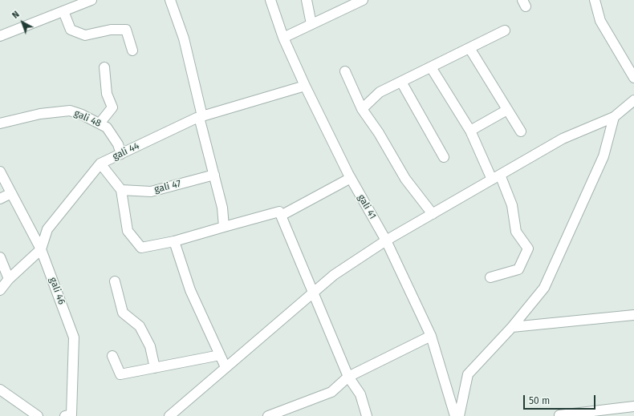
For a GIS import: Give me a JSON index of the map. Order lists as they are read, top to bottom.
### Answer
{
  "streets": {
    "street": [
      "gali 48",
      "gali 44",
      "gali 47",
      "gali 41",
      "gali 46"
    ]
  },
  "crossings": [
    ["gali 48", "gali 44"],
    ["gali 44", "gali 41"],
    ["gali 44", "gali 46"]
  ],
  "scale_bar": "50 m",
  "north": "top left"
}
